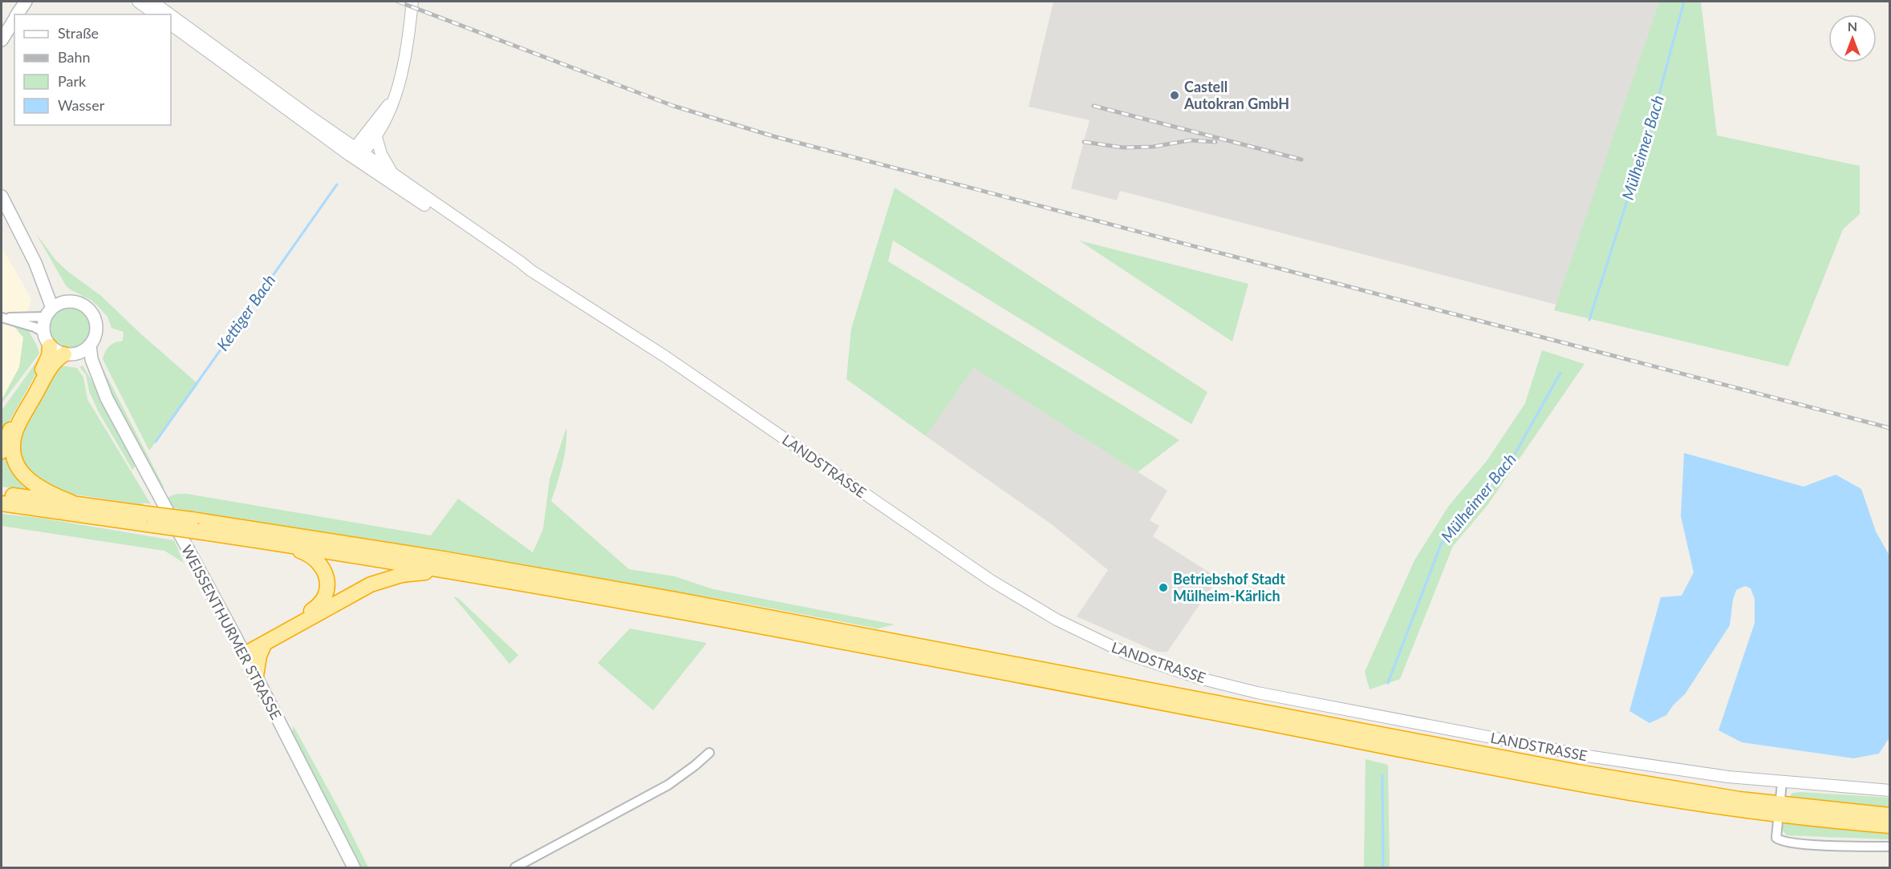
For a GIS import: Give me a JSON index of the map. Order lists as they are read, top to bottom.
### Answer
{
  "streets": {
    "main road": ["WEISSENTHURMER STRASSE"],
    "street": ["LANDSTRASSE"]
  },
  "water": ["Mülheimer Bach", "Kettiger Bach"],
  "places": ["Castell Autokran GmbH", "Betriebshof Stadt Mülheim-Kärlich"],
  "legend": [
    "Straße",
    "Bahn",
    "Park",
    "Wasser"
  ],
  "north": "top"
}
